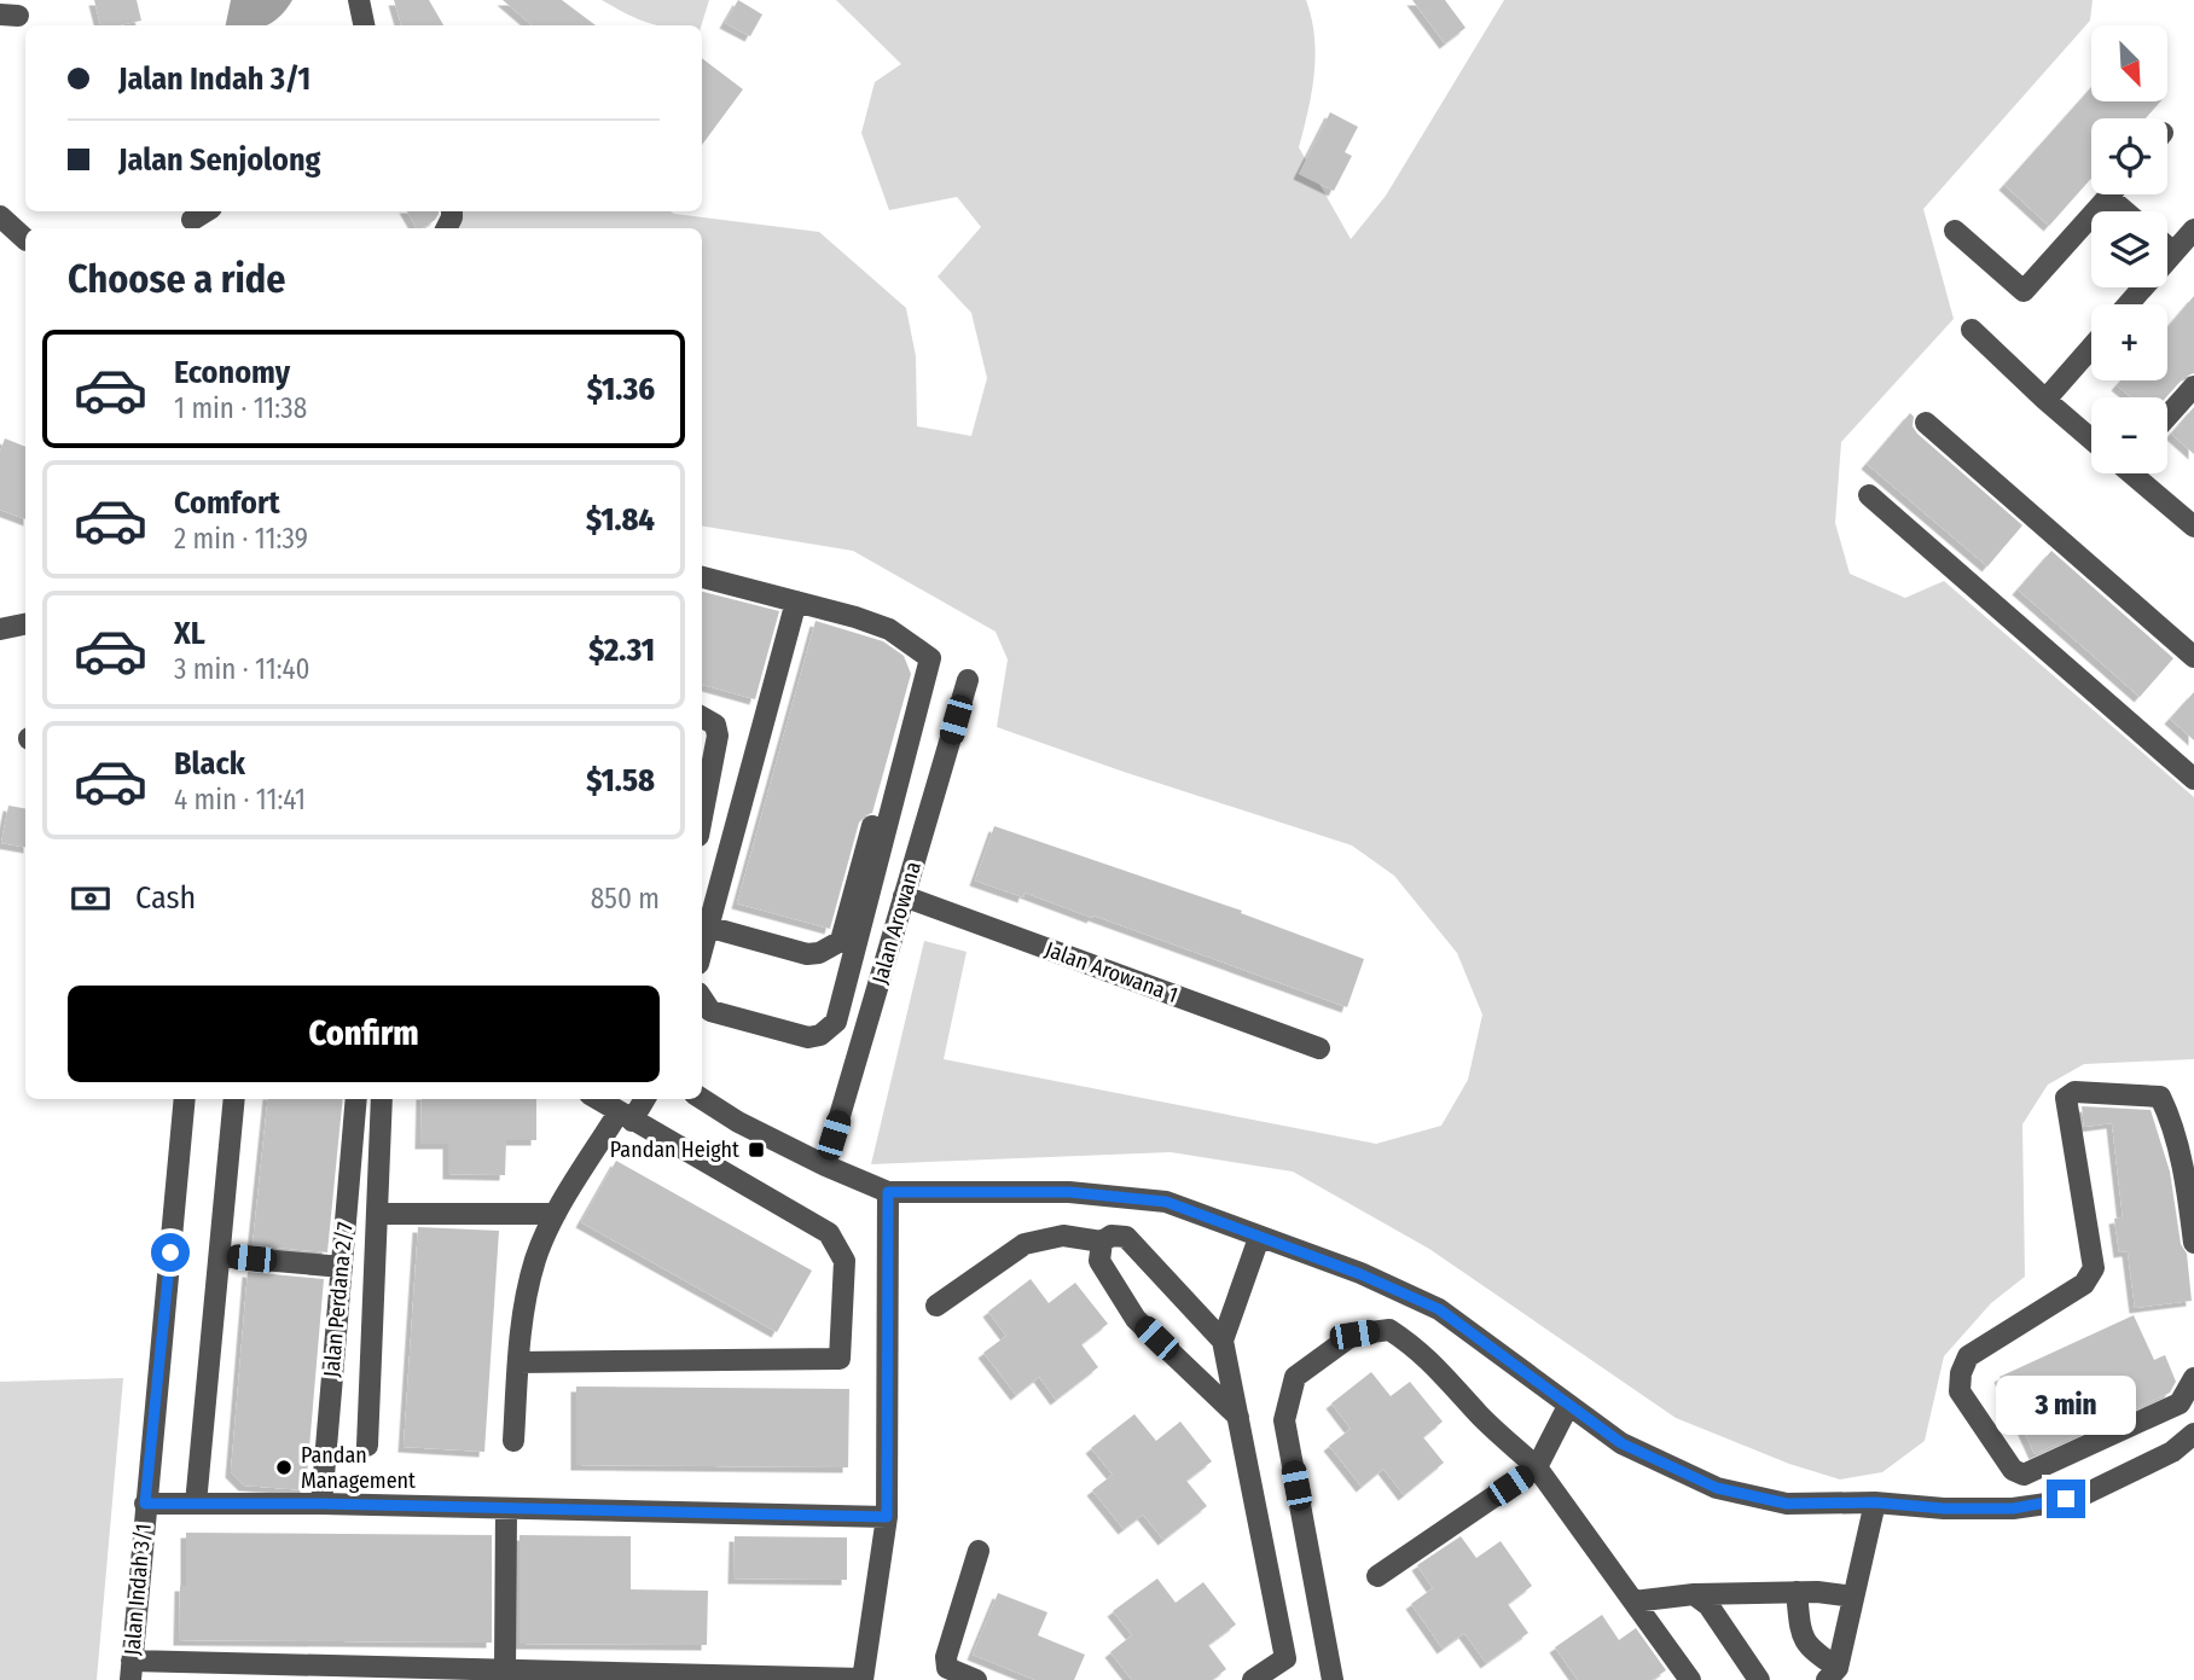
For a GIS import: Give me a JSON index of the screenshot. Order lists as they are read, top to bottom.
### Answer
{
  "streets": {
    "street": [
      "Jalan Arowana",
      "Jalan Arowana 1",
      "Jalan Perdana 2/7",
      "Jalan Indah 3/1"
    ]
  },
  "crossings": [
    ["Jalan Arowana", "Jalan Arowana 1"]
  ],
  "places": {
    "transit": ["Pandan Height"],
    "other": ["Pandan Management"]
  },
  "north": "bottom right",
  "page": {
    "map_buttons": ["+", "−"],
    "banner": ["Jalan Indah 3/1", "Jalan Senjolong"],
    "heading": "Choose a ride",
    "list": [
      {
        "name": "Economy",
        "note": "1 min · 11:38",
        "value": "$1.36"
      },
      {
        "name": "Comfort",
        "note": "2 min · 11:39",
        "value": "$1.84"
      },
      {
        "name": "XL",
        "note": "3 min · 11:40",
        "value": "$2.31"
      },
      {
        "name": "Black",
        "note": "4 min · 11:41",
        "value": "$1.58"
      }
    ],
    "pay": ["Cash", "850 m"],
    "buttons": "Confirm",
    "bubble": "3 min"
  }
}
